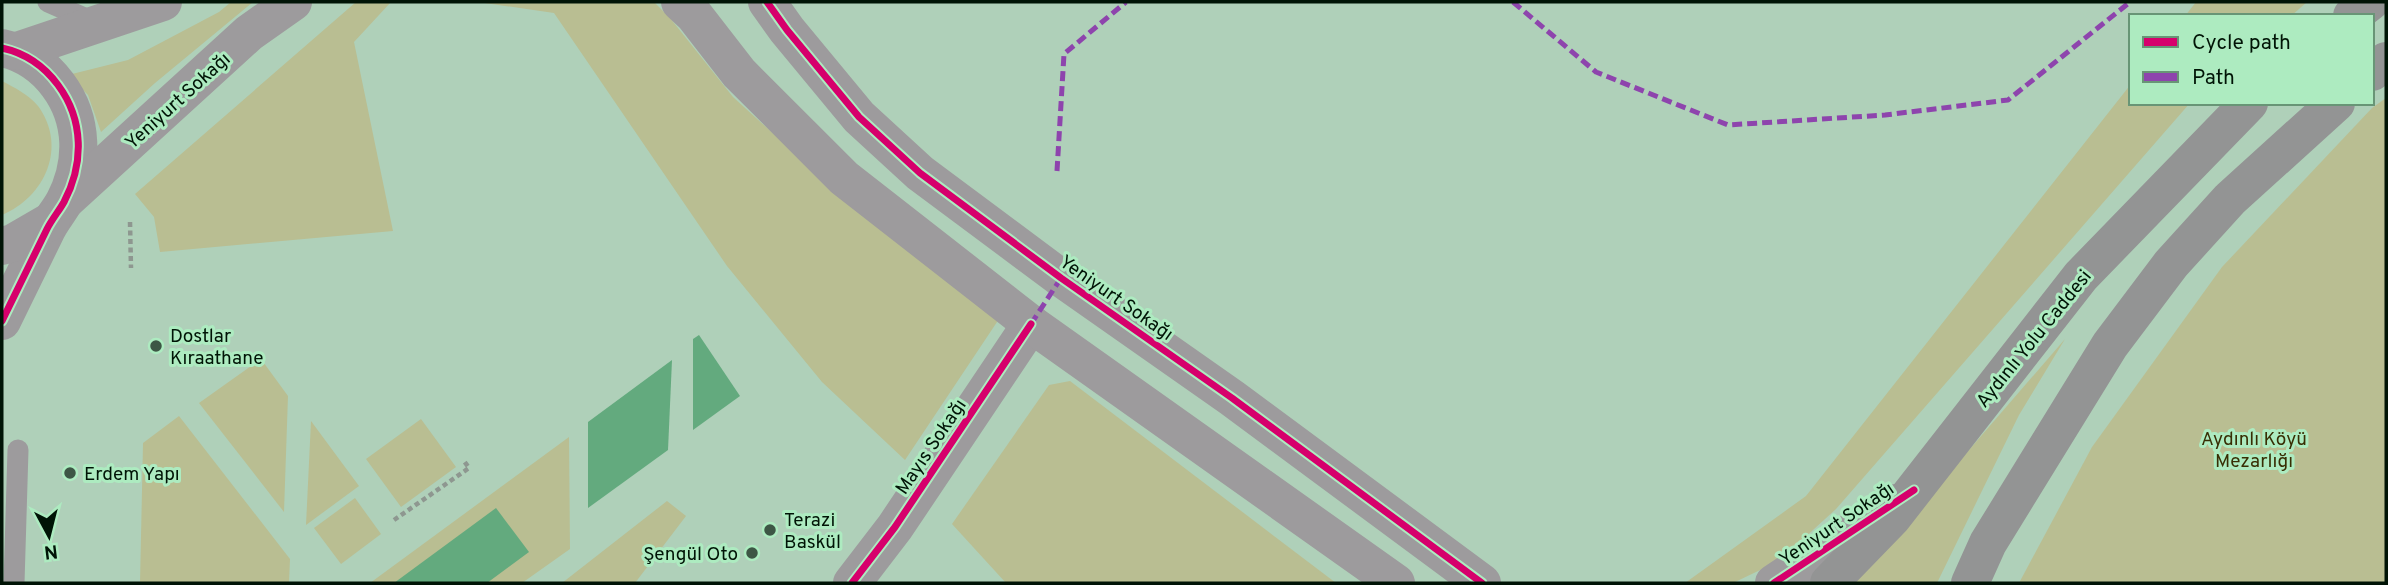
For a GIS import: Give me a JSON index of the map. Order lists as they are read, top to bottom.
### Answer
{
  "streets": {
    "main road": ["Aydınlı Yolu Caddesi"],
    "street": ["Yeniyurt Sokağı", "Mayıs Sokağı"]
  },
  "crossings": [
    ["Yeniyurt Sokağı", "Aydınlı Yolu Caddesi"]
  ],
  "parks": ["Aydınlı Köyü Mezarlığı"],
  "places": [
    "Dostlar Kıraathane",
    "Erdem Yapı",
    "Terazi Baskül",
    "Şengül Oto"
  ],
  "legend": ["Cycle path", "Path"],
  "north": "bottom"
}
